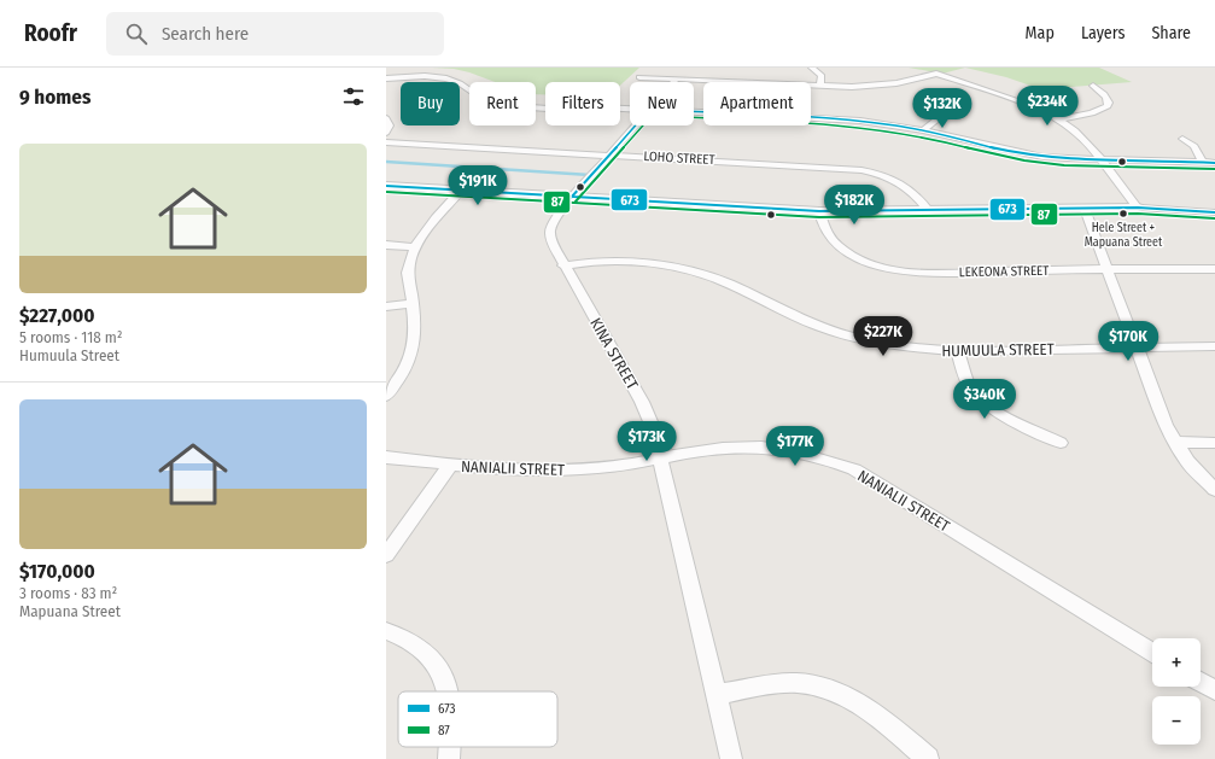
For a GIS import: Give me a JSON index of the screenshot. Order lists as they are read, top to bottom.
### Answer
{
  "streets": {
    "street": [
      "LOHO STREET",
      "LEKEONA STREET",
      "HUMUULA STREET",
      "KINA STREET",
      "NANIALII STREET"
    ]
  },
  "crossings": [
    ["LOHO STREET", "KINA STREET"],
    ["HUMUULA STREET", "KINA STREET"],
    ["KINA STREET", "NANIALII STREET"]
  ],
  "places": ["Hele Street + Mapuana Street"],
  "lines": ["transit line 673", "transit line 87"],
  "legend": ["673", "87"],
  "page": {
    "header": "Roofr",
    "search": "Search here",
    "nav": ["Map", "Layers", "Share"],
    "heading": "9 homes",
    "chip": [
      "Buy",
      "Rent",
      "Filters",
      "New",
      "Apartment"
    ],
    "price": [
      "$234K",
      "$132K",
      "$191K",
      "$182K",
      "$227K",
      "$170K",
      "$340K",
      "$173K",
      "$177K"
    ],
    "list": [
      {
        "name": "$227,000",
        "note": "5 rooms · 118 m² · Humuula Street"
      },
      {
        "name": "$170,000",
        "note": "3 rooms · 83 m² · Mapuana Street"
      }
    ],
    "map_buttons": ["+", "−"]
  }
}
